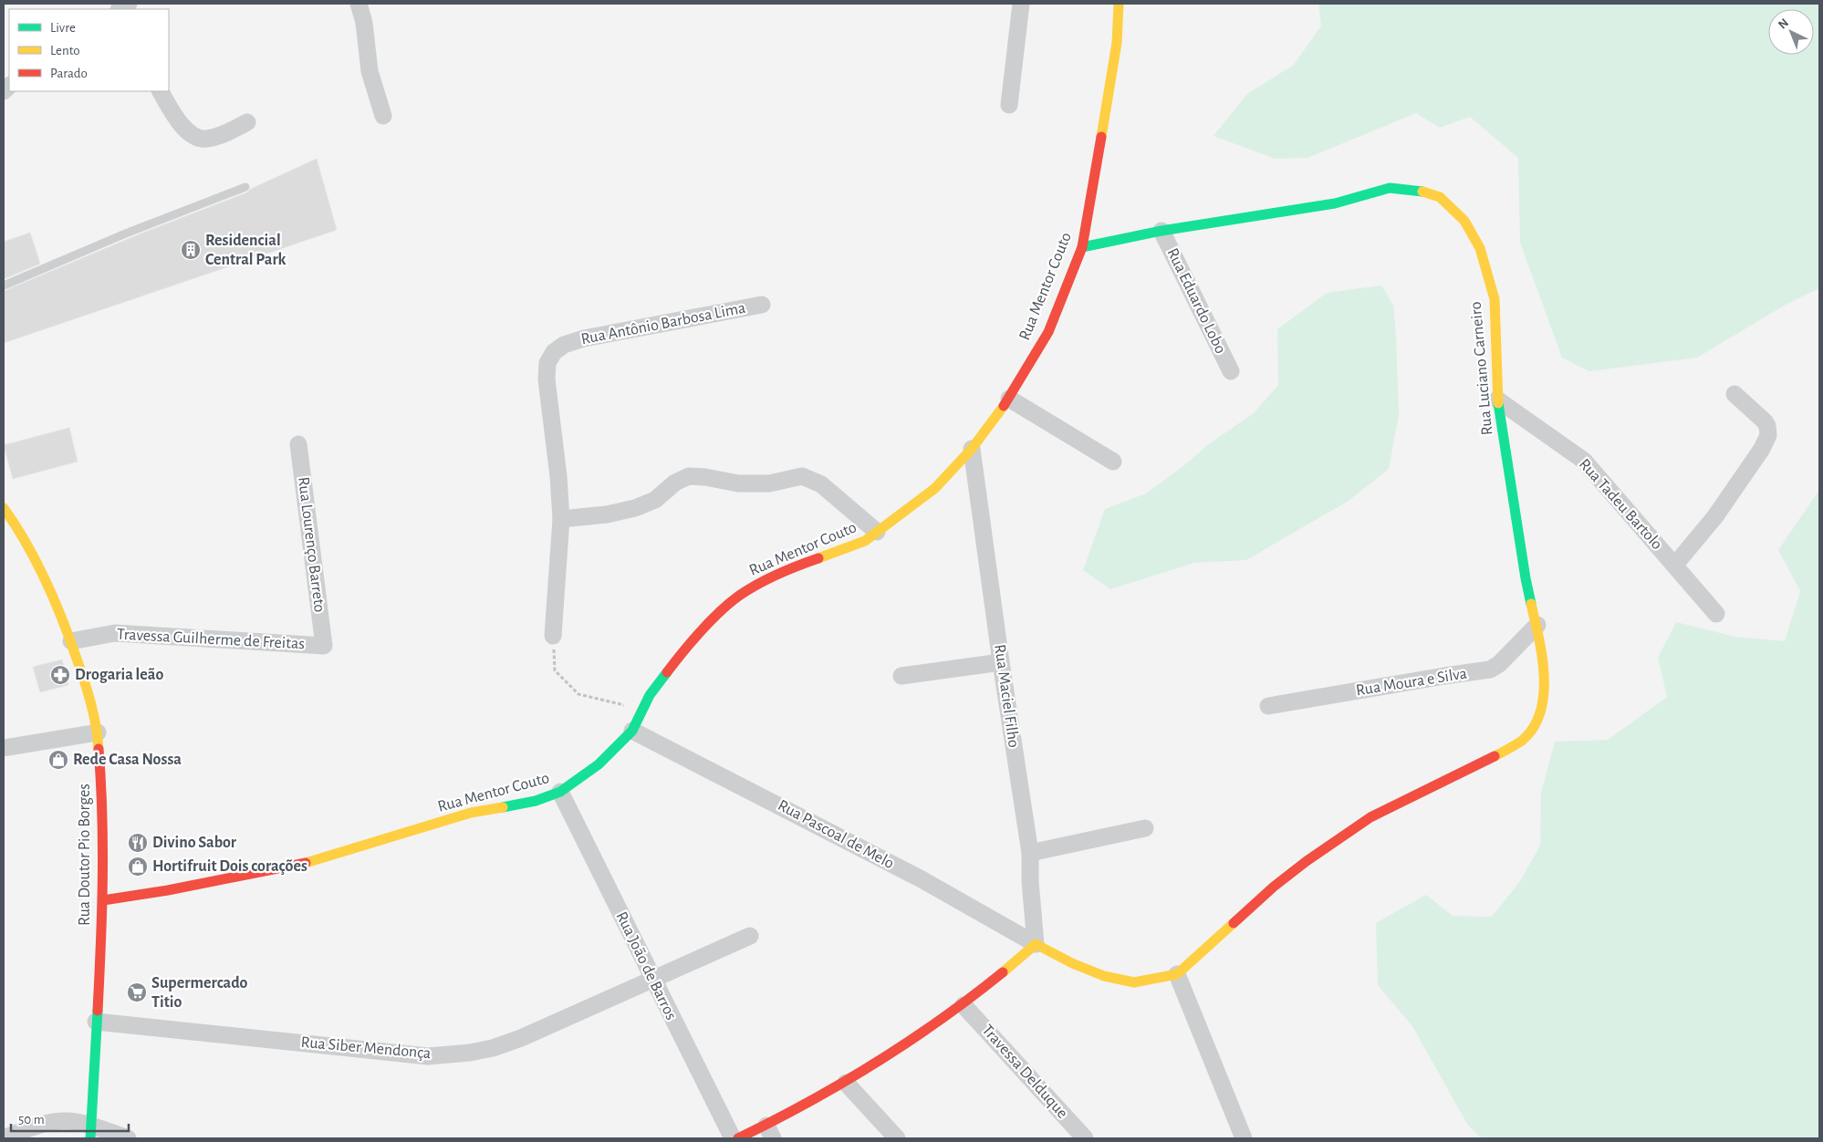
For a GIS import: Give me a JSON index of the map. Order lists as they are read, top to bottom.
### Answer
{
  "streets": {
    "street": [
      "Rua Mentor Couto",
      "Rua Eduardo Lobo",
      "Rua Antônio Barbosa Lima",
      "Rua Luciano Carneiro",
      "Rua Tadeu Bartolo",
      "Rua Lourenço Barreto",
      "Travessa Guilherme de Freitas",
      "Rua Moura e Silva",
      "Rua Maciel Filho",
      "Rua Pascoal de Melo",
      "Rua Doutor Pio Borges",
      "Rua João de Barros",
      "Rua Siber Mendonça",
      "Travessa Delduque"
    ]
  },
  "crossings": [
    ["Rua Mentor Couto", "Rua Luciano Carneiro"],
    ["Rua Mentor Couto", "Rua Maciel Filho"],
    ["Rua Mentor Couto", "Rua Pascoal de Melo"],
    ["Rua Mentor Couto", "Rua Doutor Pio Borges"],
    ["Rua Mentor Couto", "Rua João de Barros"],
    ["Rua Eduardo Lobo", "Rua Luciano Carneiro"],
    ["Rua Luciano Carneiro", "Rua Tadeu Bartolo"],
    ["Rua Luciano Carneiro", "Rua Moura e Silva"],
    ["Rua Lourenço Barreto", "Travessa Guilherme de Freitas"],
    ["Travessa Guilherme de Freitas", "Rua Doutor Pio Borges"],
    ["Rua Maciel Filho", "Rua Pascoal de Melo"],
    ["Rua Doutor Pio Borges", "Rua Siber Mendonça"],
    ["Rua João de Barros", "Rua Siber Mendonça"]
  ],
  "places": {
    "building": ["Residencial Central Park"],
    "pharmacy": ["Drogaria leão"],
    "shop": ["Rede Casa Nossa", "Hortifruit Dois corações"],
    "restaurant": ["Divino Sabor"],
    "supermarket": ["Supermercado Titio"]
  },
  "legend": ["Livre", "Lento", "Parado"],
  "scale_bar": "50 m",
  "north": "top left"
}
